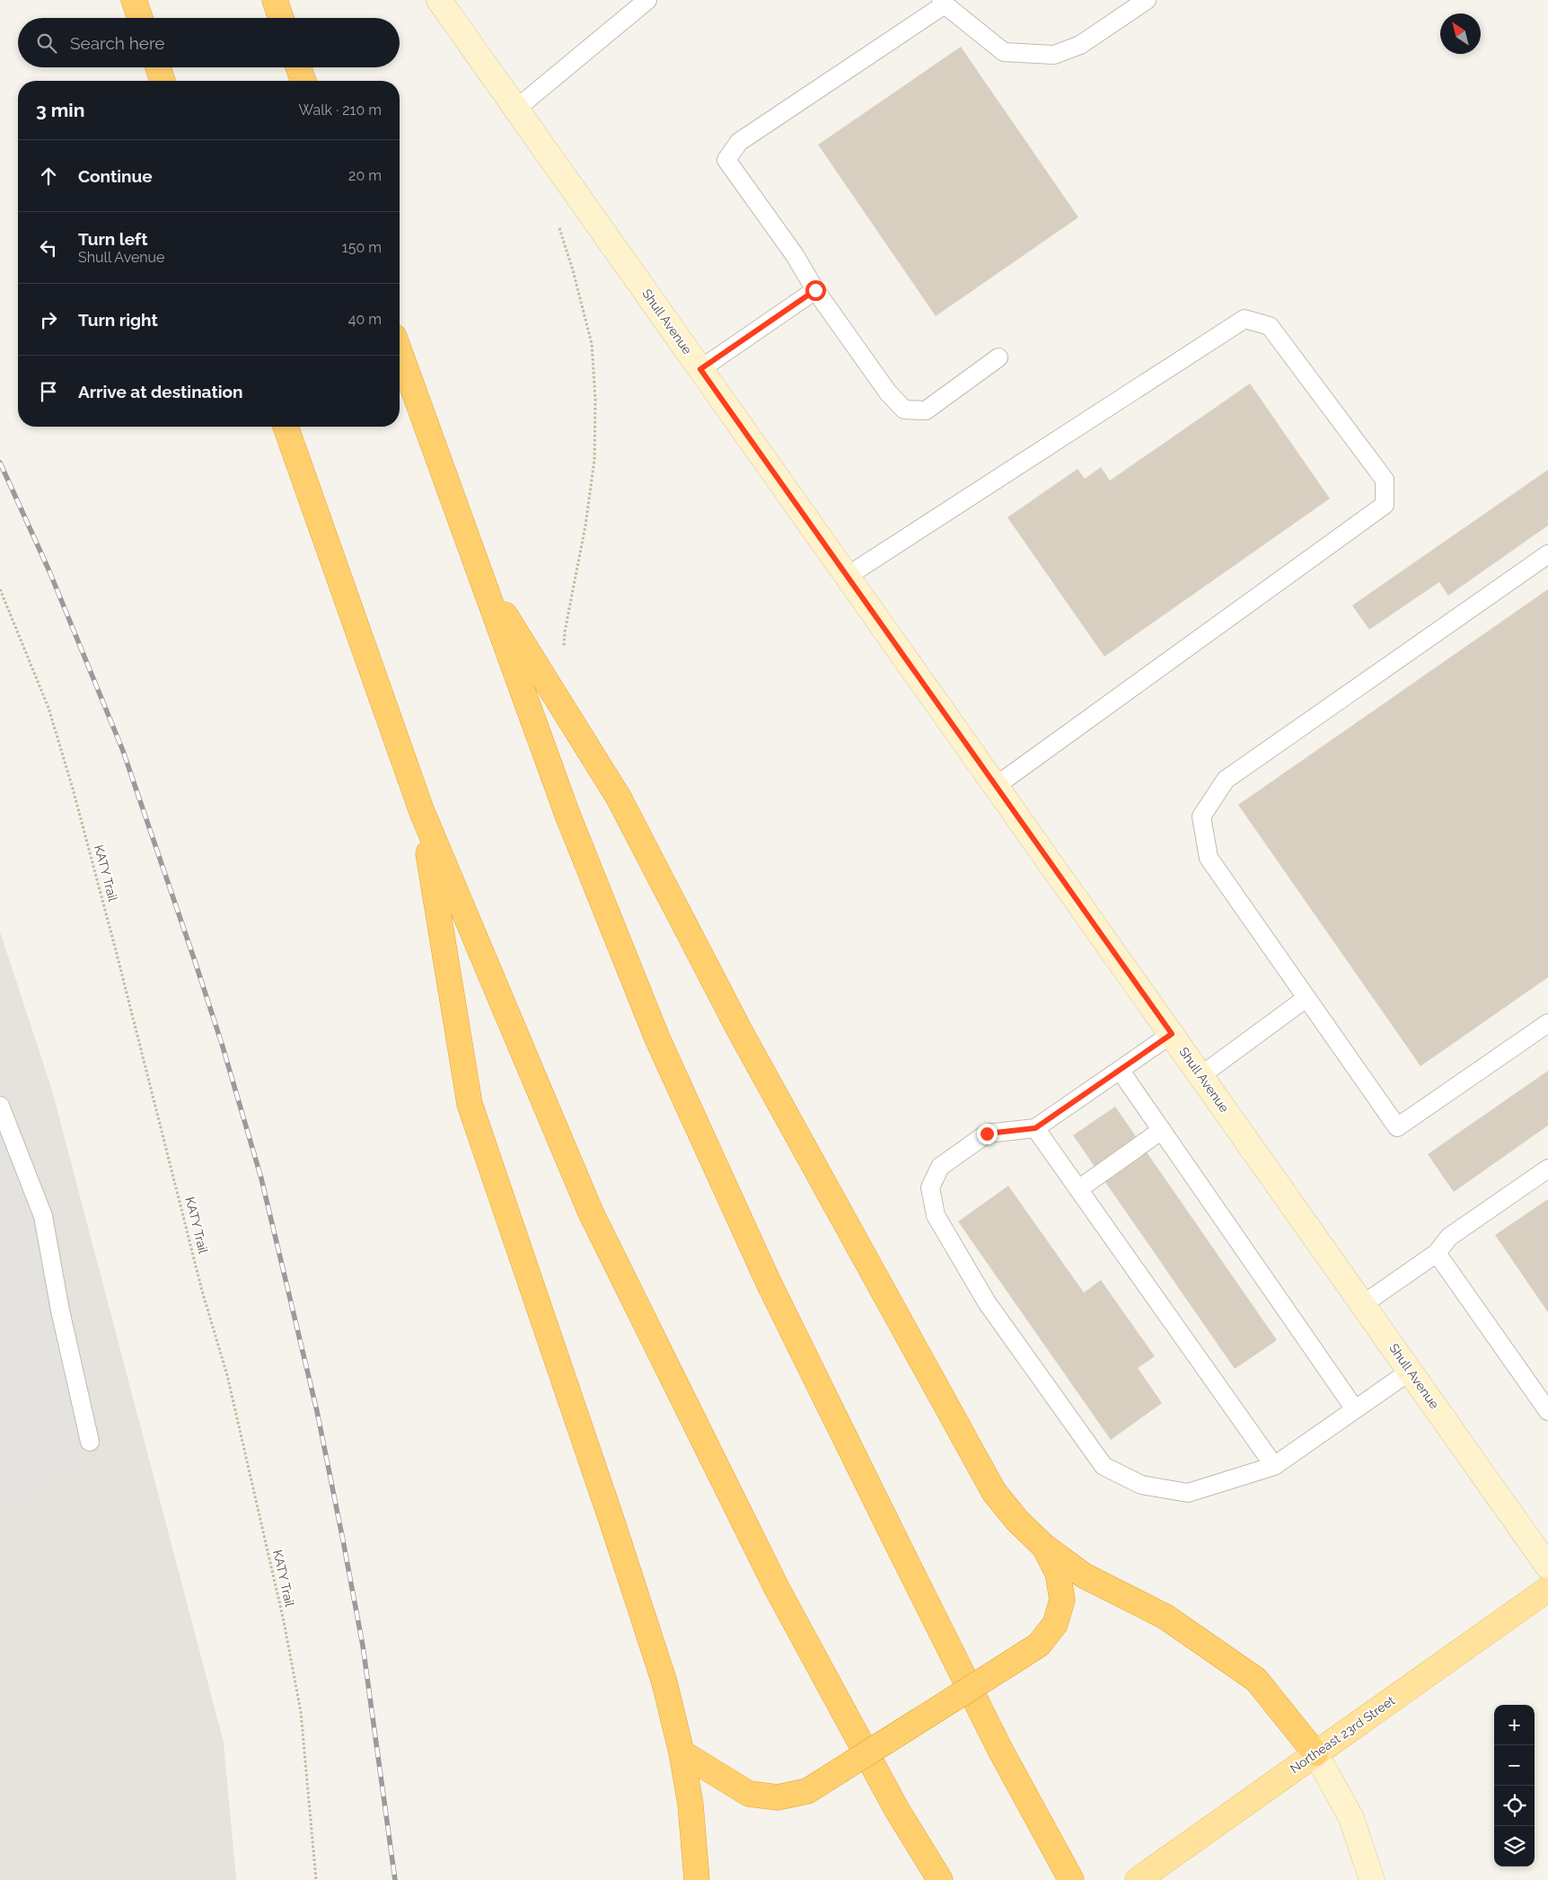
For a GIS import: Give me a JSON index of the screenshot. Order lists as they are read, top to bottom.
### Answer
{
  "streets": {
    "main road": ["Northeast 23rd Street"],
    "street": ["Shull Avenue"],
    "path": ["KATY Trail"]
  },
  "north": "top left",
  "page": {
    "search": "Search here",
    "heading": ["3 min", "Walk · 210 m"],
    "list": [
      ["Continue", "20 m"],
      ["Turn left", "Shull Avenue", "150 m"],
      ["Turn right", "40 m"],
      "Arrive at destination"
    ],
    "map_buttons": ["+", "−"]
  }
}
